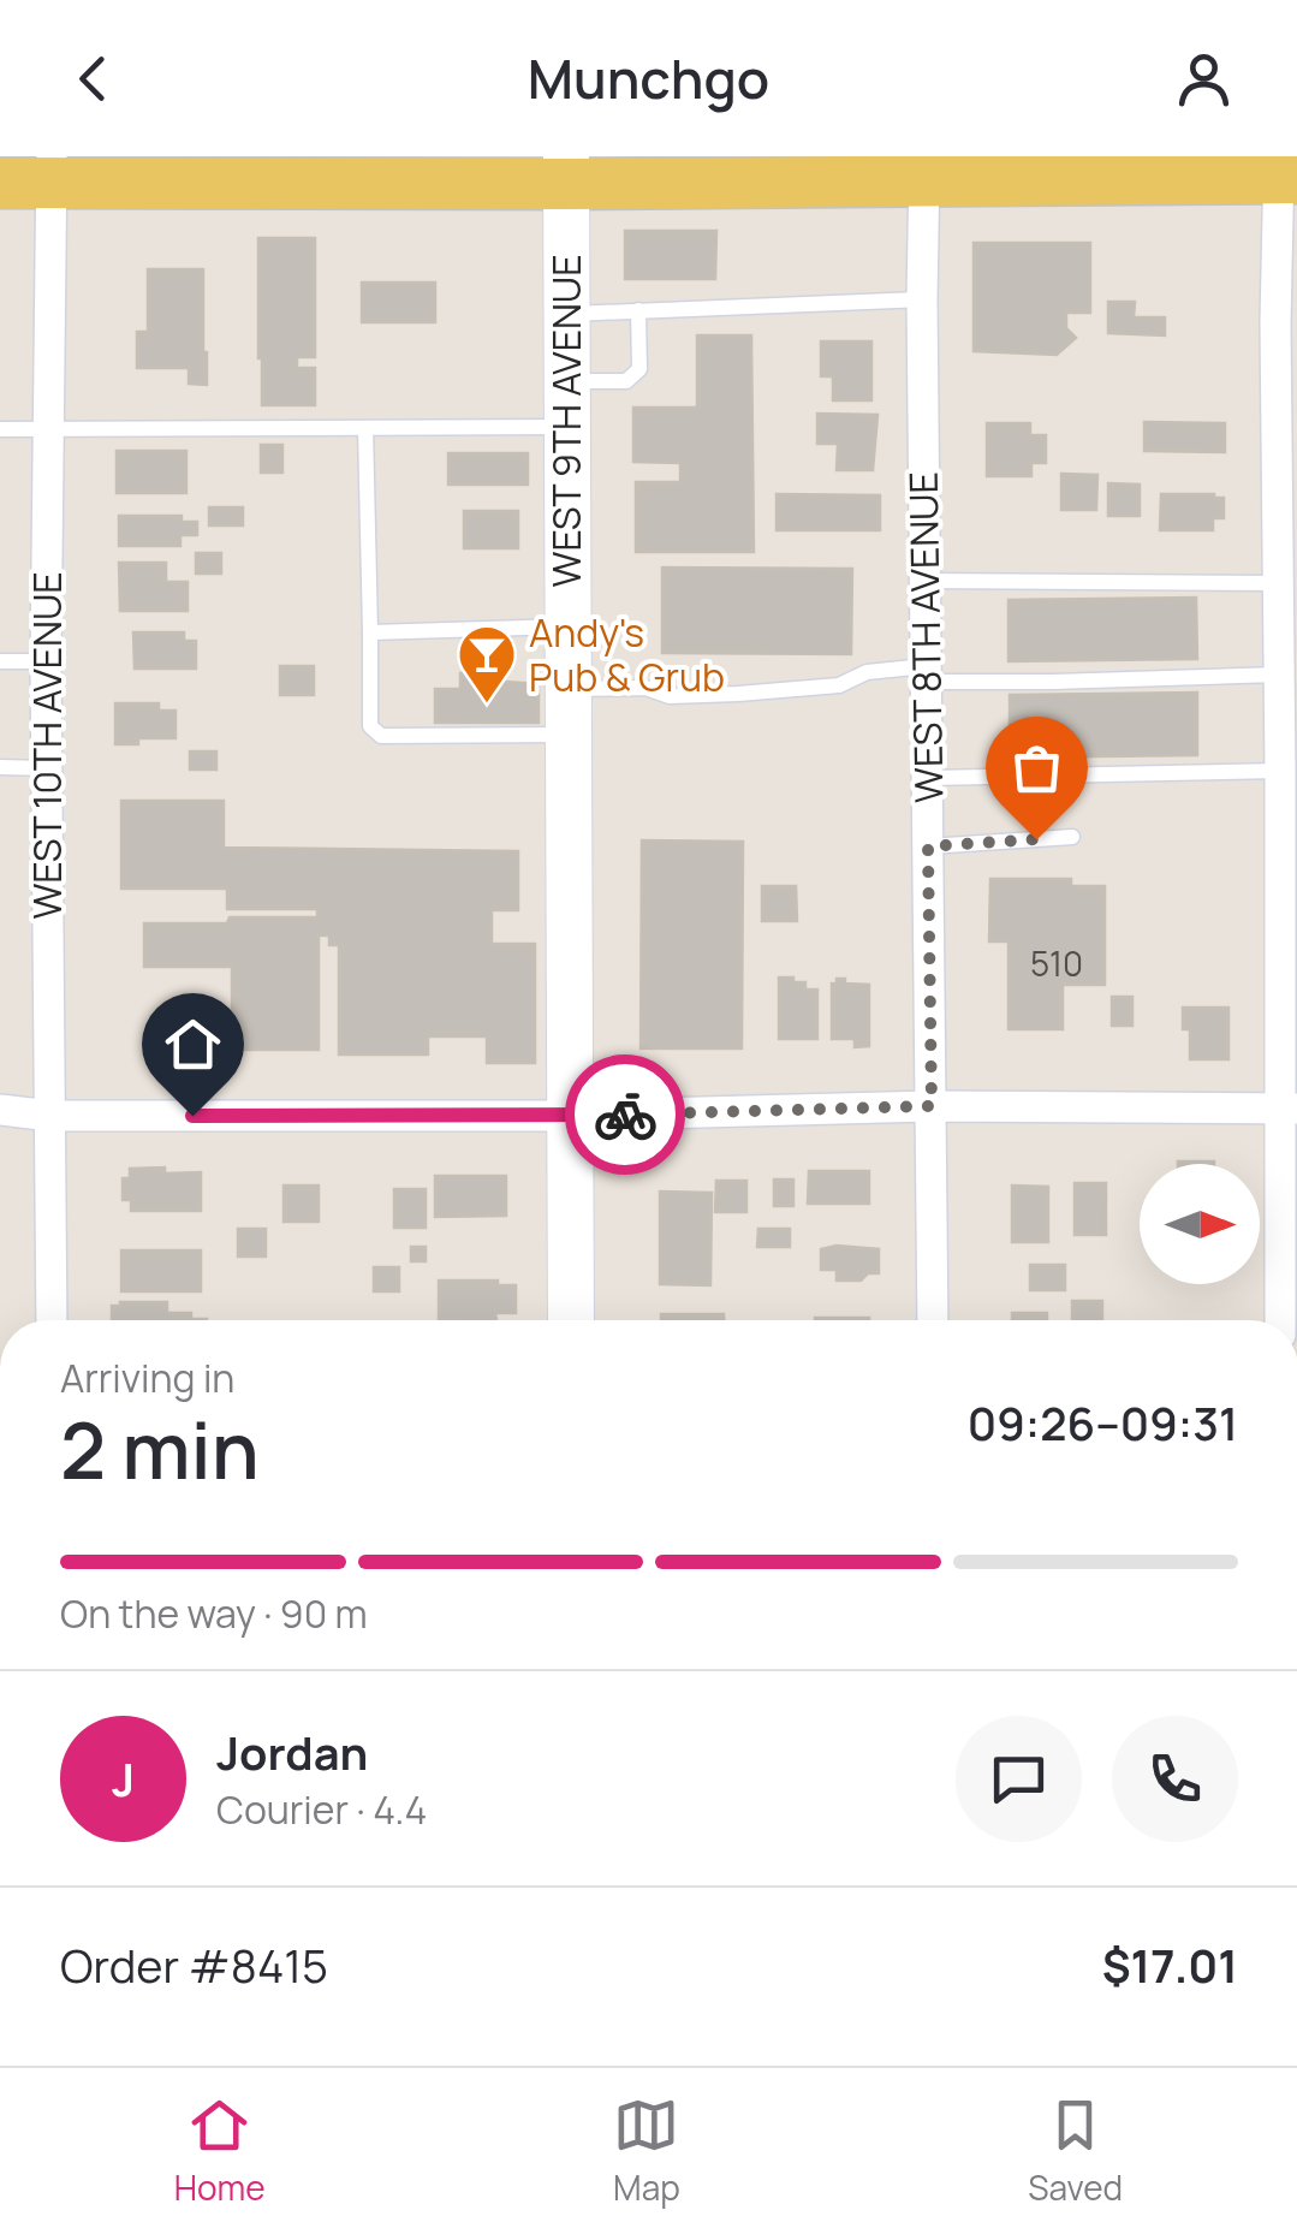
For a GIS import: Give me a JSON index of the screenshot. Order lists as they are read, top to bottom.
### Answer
{
  "streets": {
    "main road": ["WEST 9TH AVENUE"],
    "street": ["WEST 8TH AVENUE", "WEST 10TH AVENUE"]
  },
  "places": {
    "bar": ["Andy's Pub & Grub"]
  },
  "house_numbers": ["510"],
  "north": "right",
  "page": {
    "header": "Munchgo",
    "heading": ["2 min", "Arriving in", "09:26–09:31"],
    "panel": [
      "Jordan",
      "Courier · 4.4",
      "Order #8415",
      "$17.01"
    ],
    "bar": "On the way · 90 m",
    "round": "J",
    "tabs": ["Home", "Map", "Saved"]
  }
}
